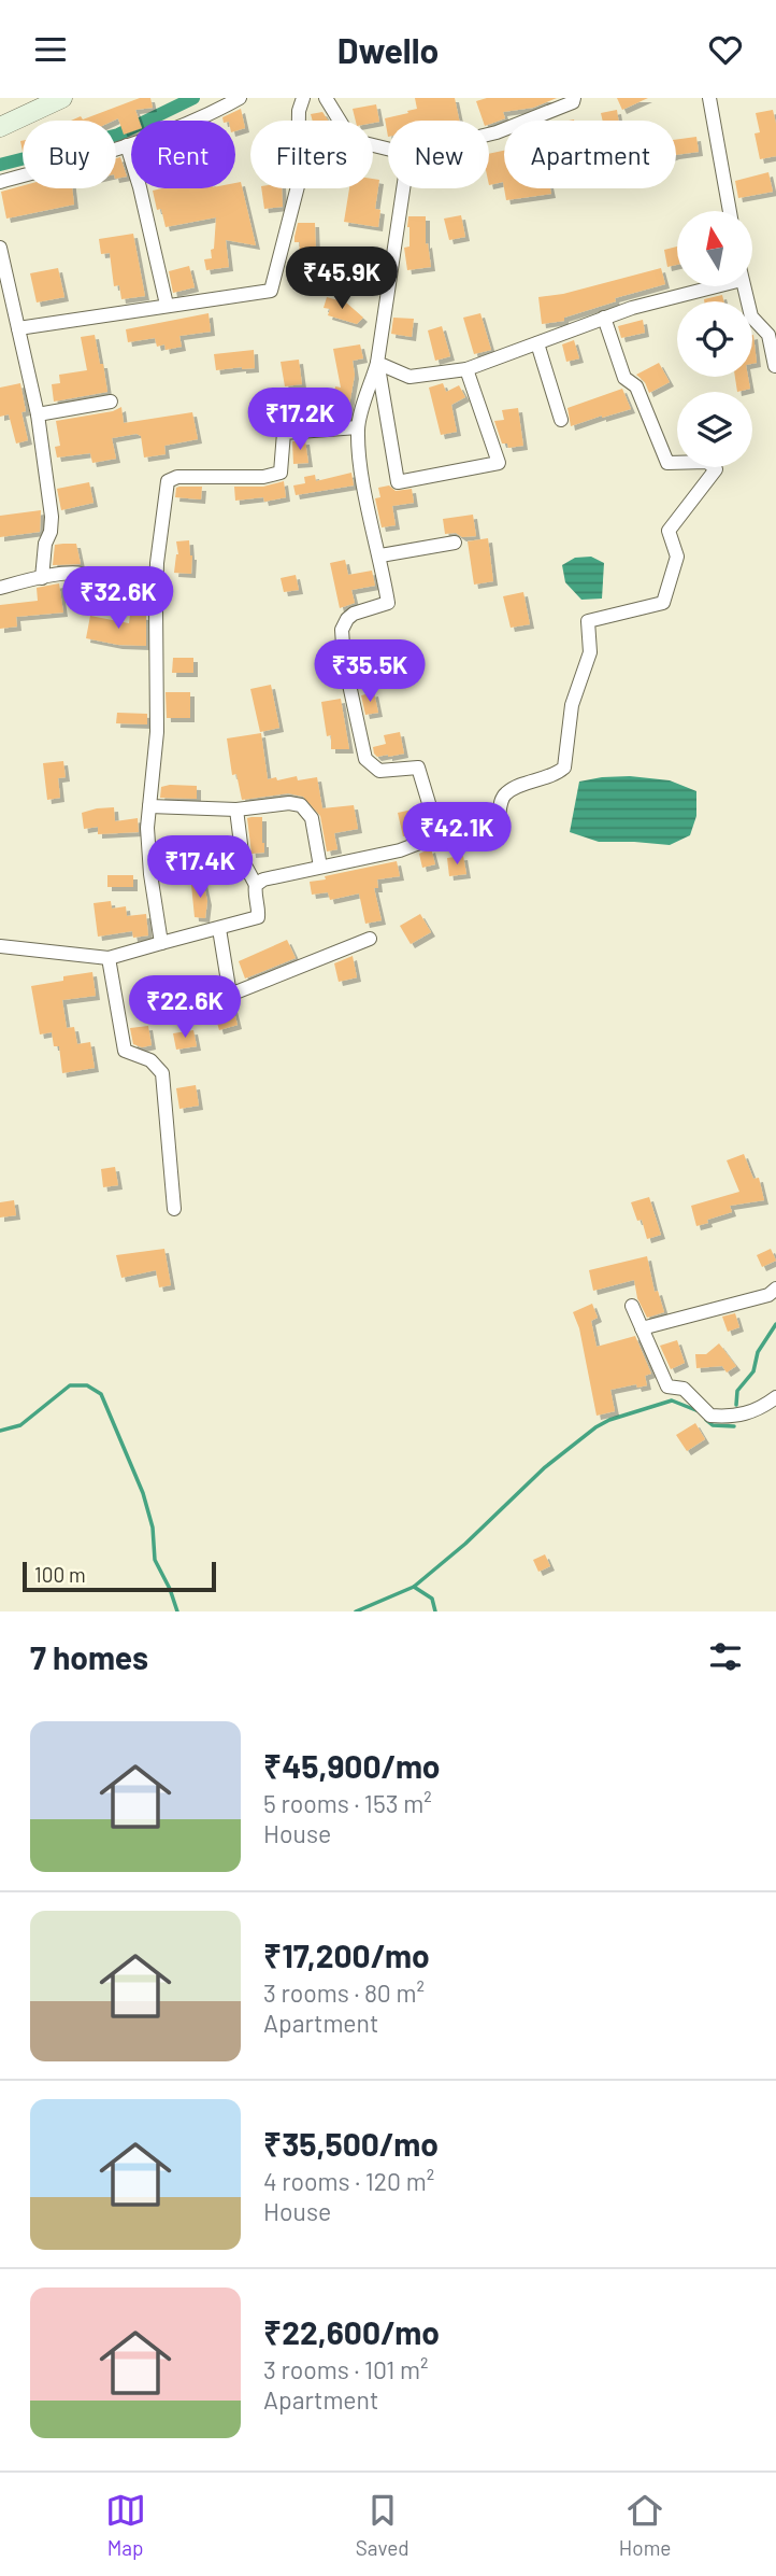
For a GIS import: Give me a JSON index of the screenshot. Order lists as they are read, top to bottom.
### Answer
{
  "scale_bar": "100 m",
  "north": "top",
  "page": {
    "header": "Dwello",
    "chip": [
      "Buy",
      "Rent",
      "Filters",
      "New",
      "Apartment"
    ],
    "price": [
      "₹45.9K",
      "₹17.2K",
      "₹32.6K",
      "₹35.5K",
      "₹42.1K",
      "₹17.4K",
      "₹22.6K"
    ],
    "scale": "100 m",
    "heading": "7 homes",
    "list": [
      {
        "name": "₹45,900/mo",
        "note": "5 rooms · 153 m² · House"
      },
      {
        "name": "₹17,200/mo",
        "note": "3 rooms · 80 m² · Apartment"
      },
      {
        "name": "₹35,500/mo",
        "note": "4 rooms · 120 m² · House"
      },
      {
        "name": "₹22,600/mo",
        "note": "3 rooms · 101 m² · Apartment"
      }
    ],
    "tabs": ["Map", "Saved", "Home"]
  }
}
